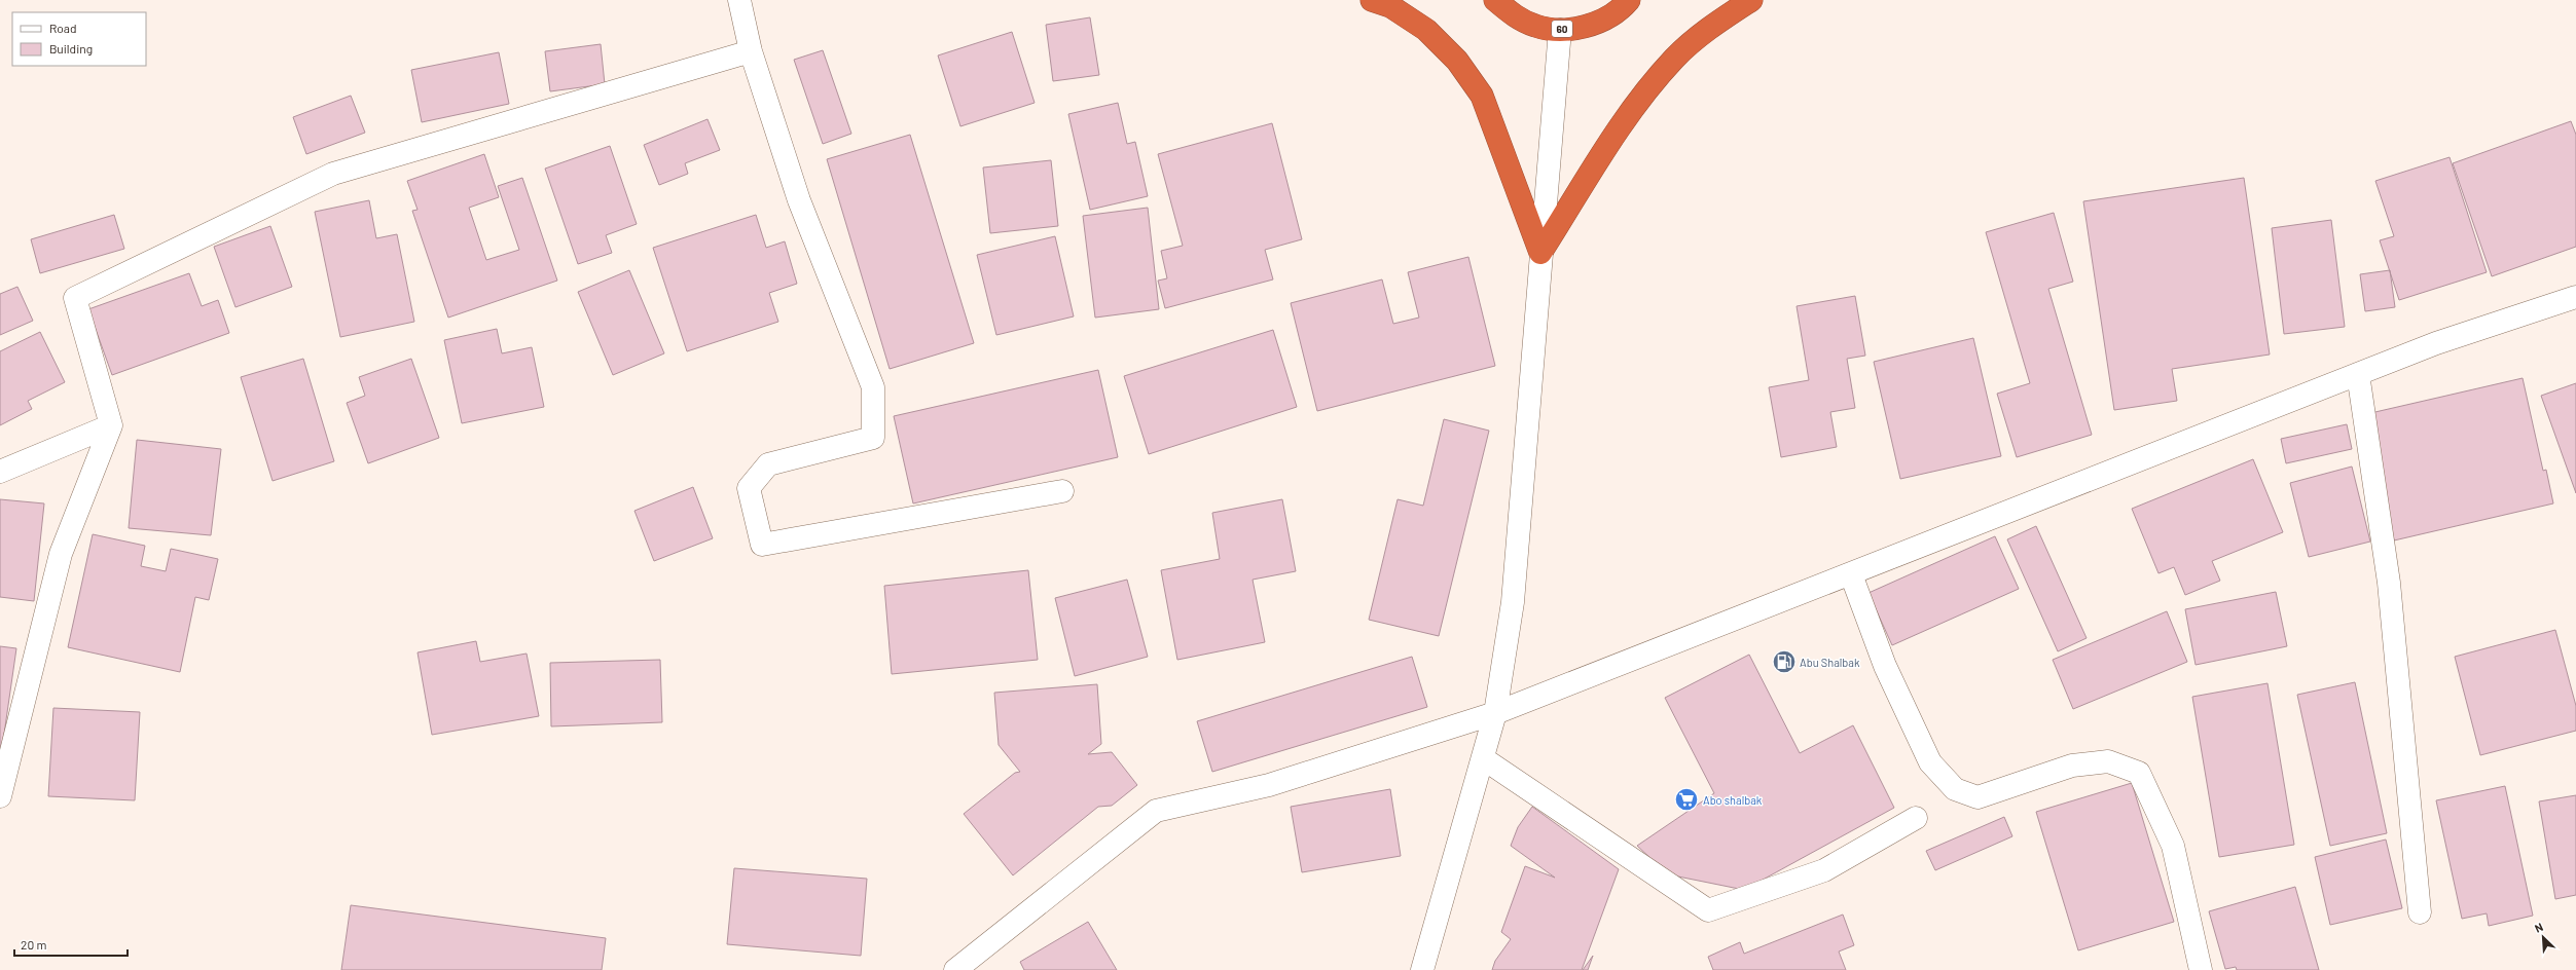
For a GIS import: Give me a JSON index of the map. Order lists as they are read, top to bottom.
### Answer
{
  "streets": {
    "highway": ["60"]
  },
  "places": {
    "fuel station": ["Abu Shalbak"],
    "supermarket": ["Abo shalbak"]
  },
  "legend": ["Road", "Building"],
  "scale_bar": "20 m",
  "north": "top left"
}
